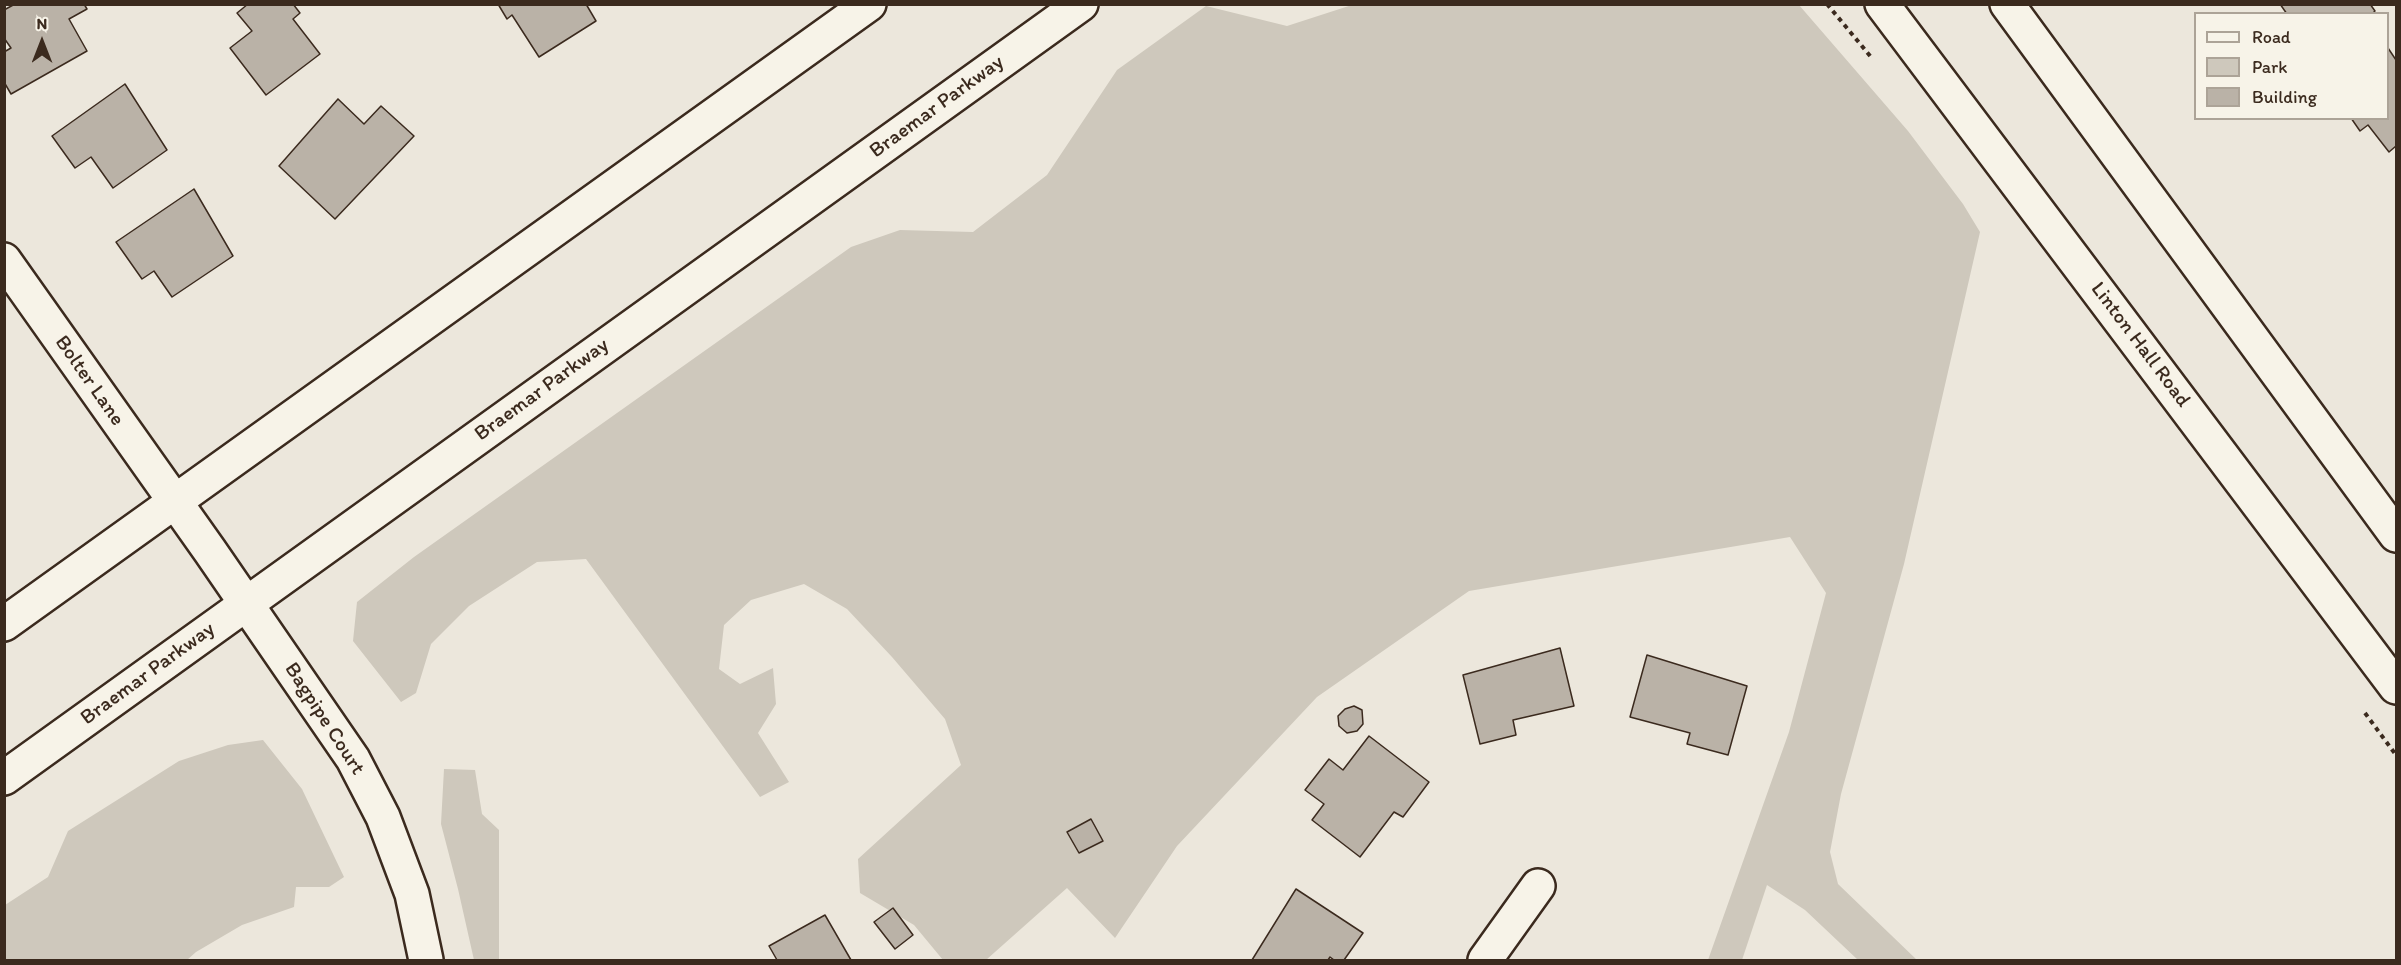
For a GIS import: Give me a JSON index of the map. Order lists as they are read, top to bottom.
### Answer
{
  "streets": {
    "street": [
      "Braemar Parkway",
      "Linton Hall Road",
      "Bolter Lane",
      "Bagpipe Court"
    ]
  },
  "crossings": [
    ["Braemar Parkway", "Bagpipe Court"],
    ["Bolter Lane", "Bagpipe Court"]
  ],
  "legend": ["Road", "Park", "Building"],
  "north": "top"
}
